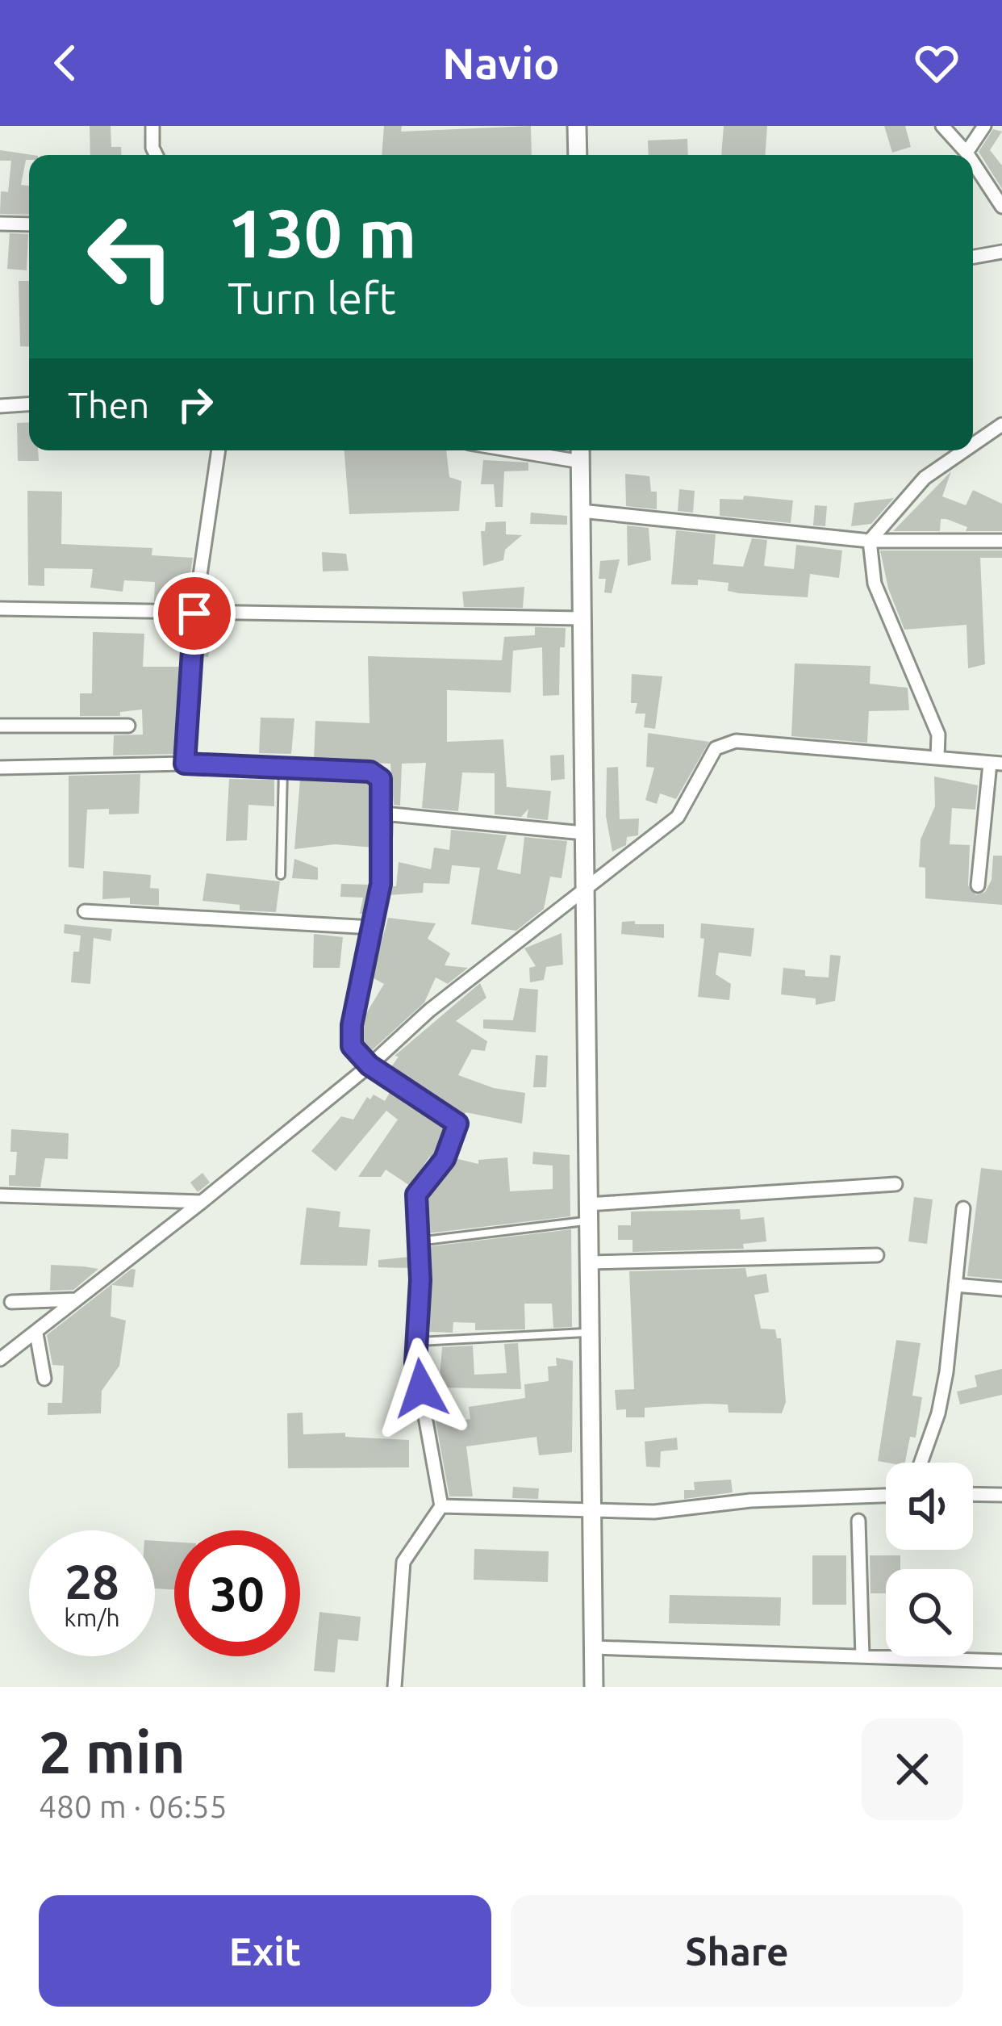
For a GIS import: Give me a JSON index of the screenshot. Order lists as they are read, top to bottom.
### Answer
{
  "page": {
    "header": "Navio",
    "turn": ["130 m", "Turn left"],
    "then": "Then",
    "speed": "28 km/h",
    "limit": "30",
    "heading": ["2 min", "480 m · 06:55"],
    "buttons": ["Exit", "Share"]
  }
}
